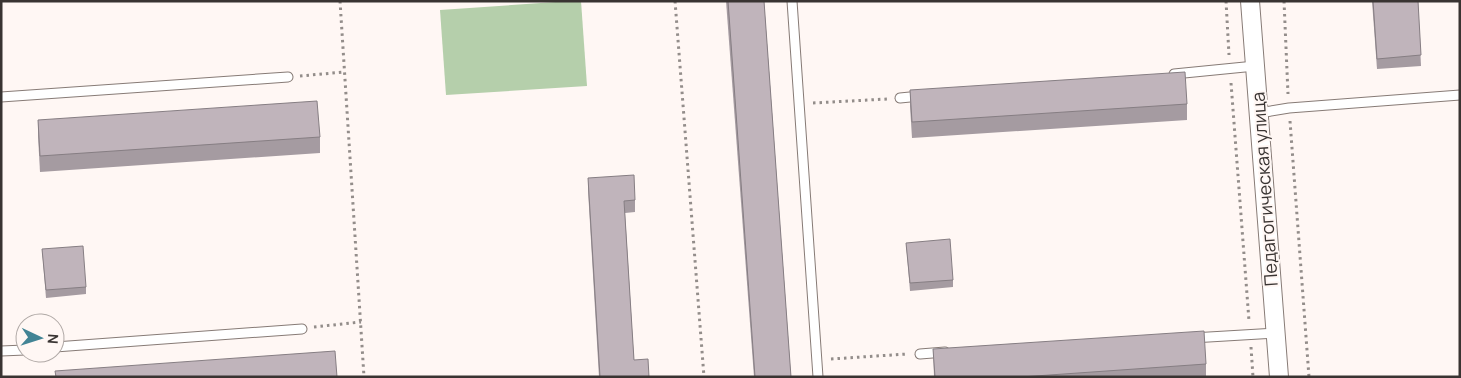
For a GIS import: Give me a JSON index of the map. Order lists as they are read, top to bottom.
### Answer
{
  "streets": {
    "street": ["Педагогическая улица"]
  },
  "north": "right"
}
